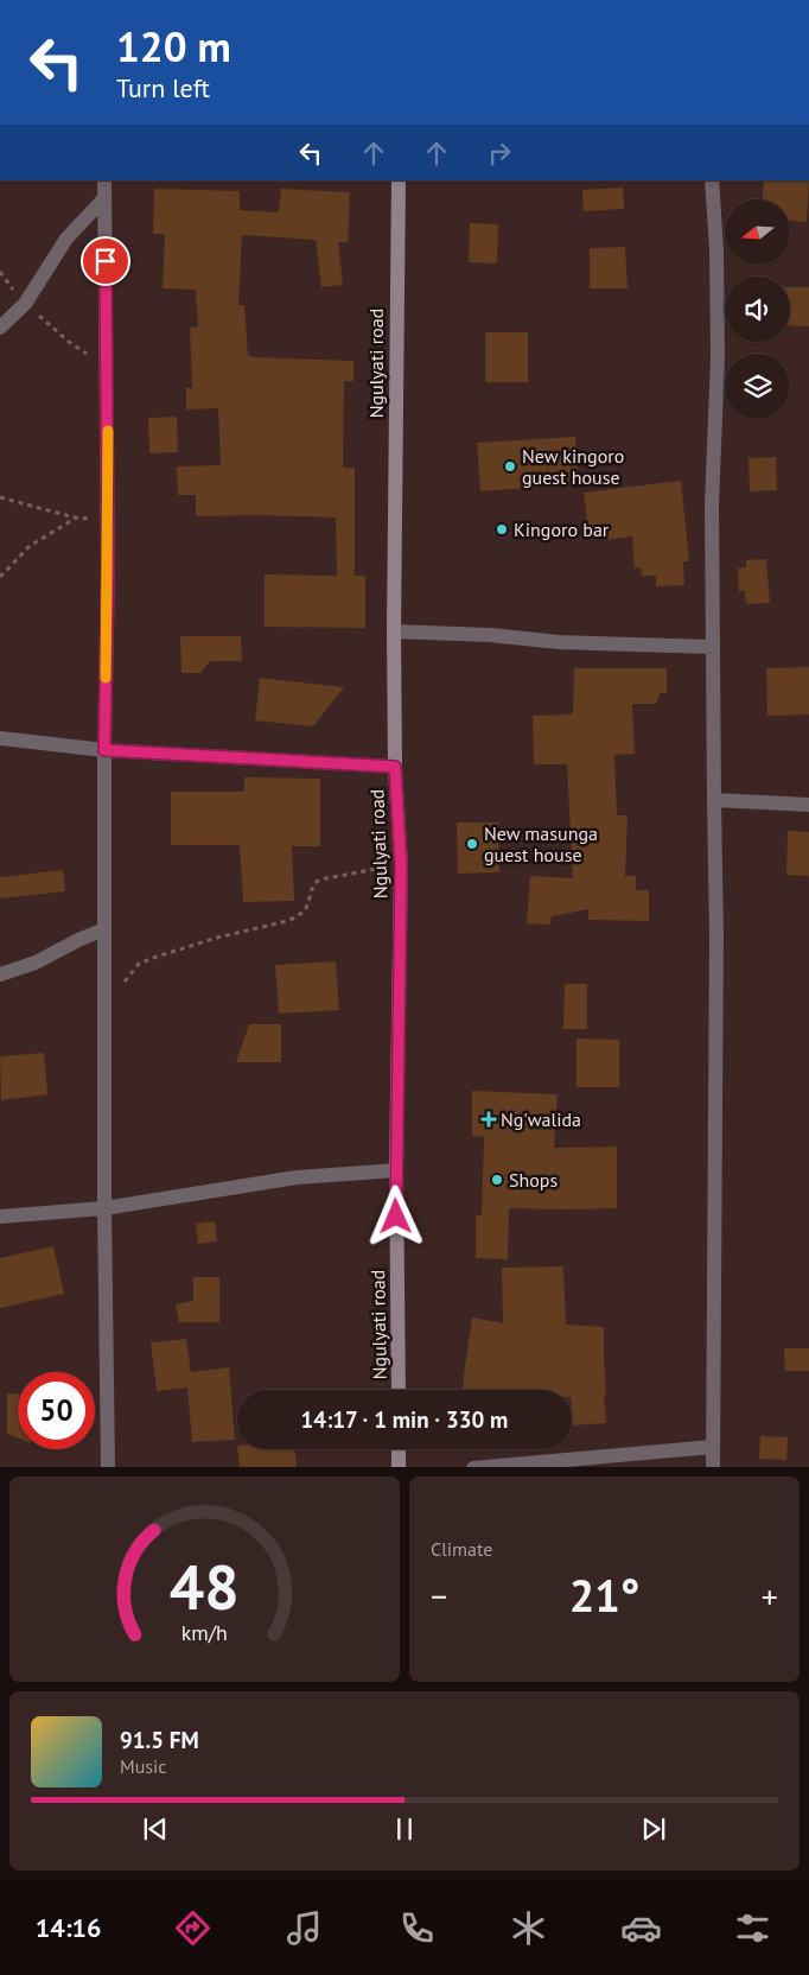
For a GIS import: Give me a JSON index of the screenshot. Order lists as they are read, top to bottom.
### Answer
{
  "streets": {
    "main road": ["Ngulyati road"]
  },
  "places": {
    "other": [
      "New kingoro guest house",
      "Kingoro bar",
      "New masunga guest house",
      "Shops"
    ],
    "health": ["Ng'walida"]
  },
  "north": "left",
  "page": {
    "turn": ["120 m", "Turn left"],
    "limit": "50",
    "trip": "14:17 · 1 min · 330 m",
    "tile": "Climate",
    "heat": ["−", "21°", "+"],
    "song": ["91.5 FM", "Music"],
    "tabs": "14:16",
    "gauge": ["48", "km/h"]
  }
}
